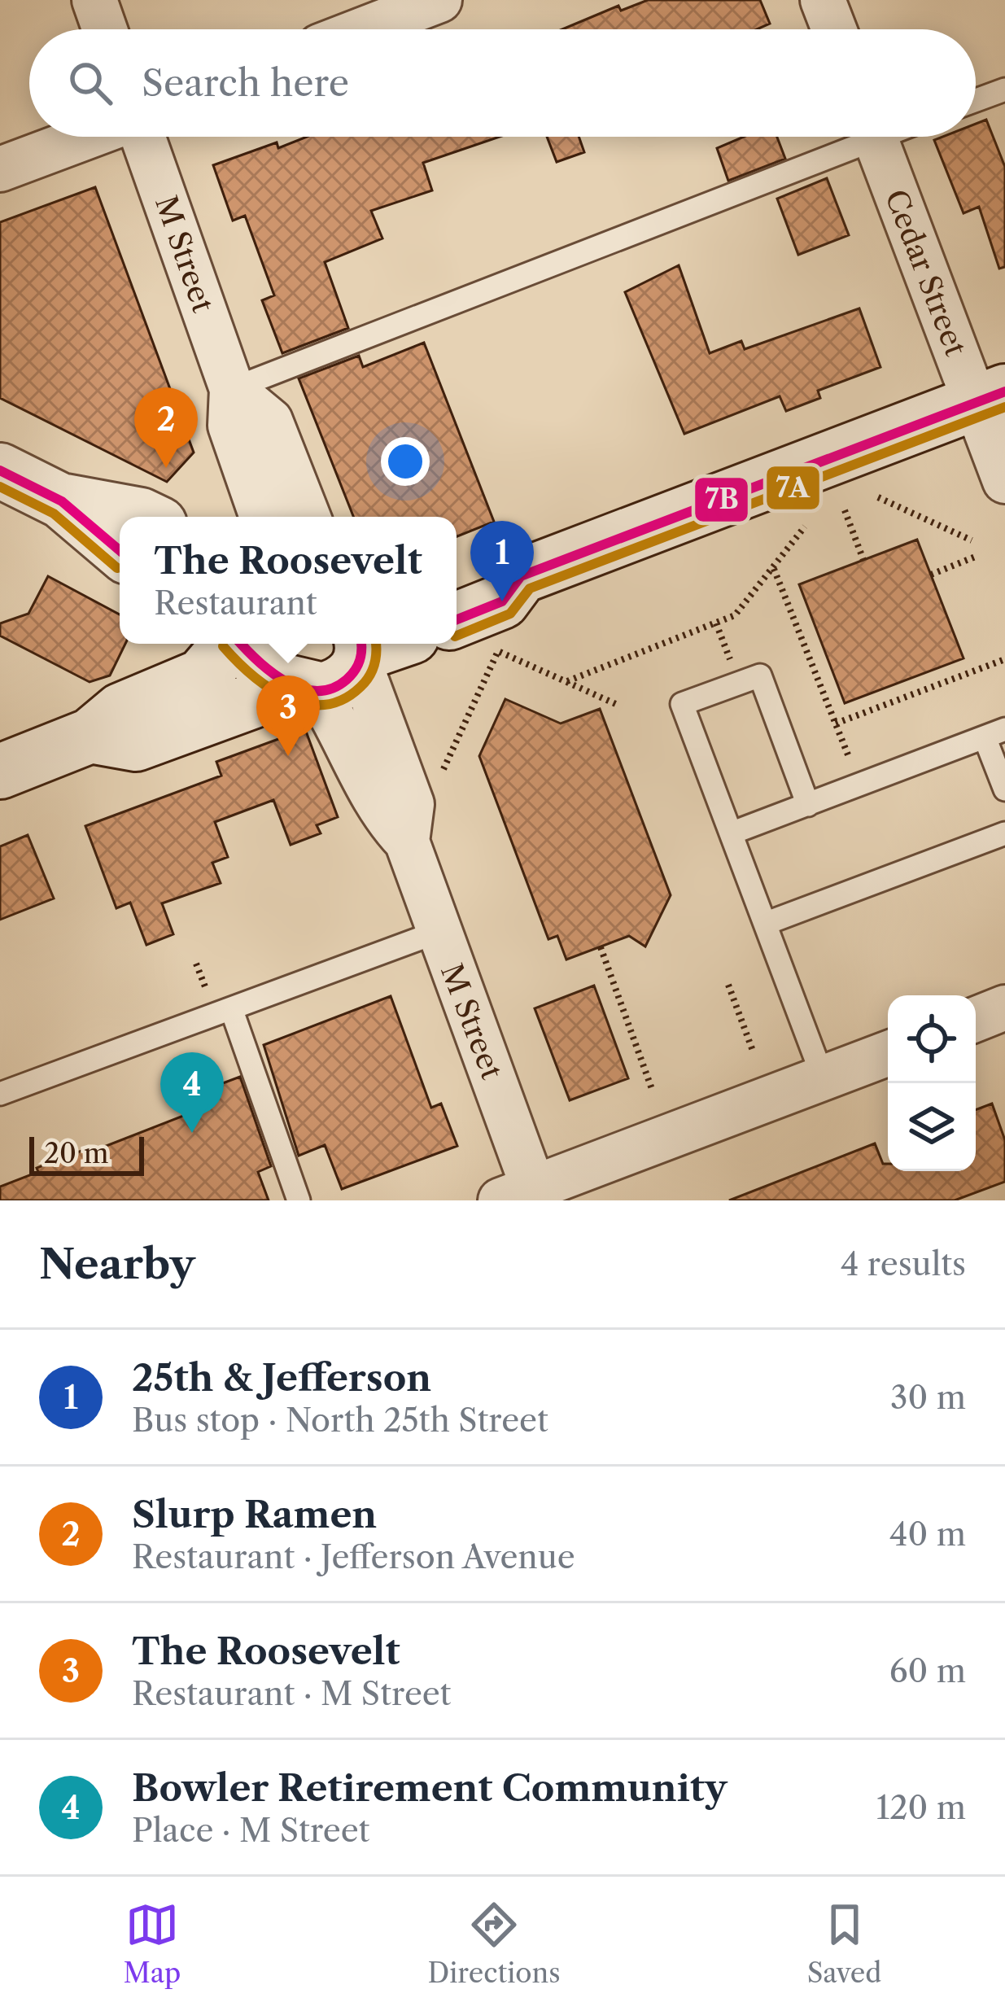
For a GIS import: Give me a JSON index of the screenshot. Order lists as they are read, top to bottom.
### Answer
{
  "streets": {
    "street": ["M Street", "Cedar Street"]
  },
  "lines": ["transit line 7B", "transit line 7A"],
  "scale_bar": "20 m",
  "page": {
    "search": "Search here",
    "pins": [
      "2",
      "1",
      "3",
      "4"
    ],
    "popup": ["The Roosevelt", "Restaurant"],
    "scale": "20 m",
    "heading": ["Nearby", "4 results"],
    "list": [
      {
        "mark": "1",
        "name": "25th & Jefferson",
        "note": "Bus stop · North 25th Street",
        "value": "30 m"
      },
      {
        "mark": "2",
        "name": "Slurp Ramen",
        "note": "Restaurant · Jefferson Avenue",
        "value": "40 m"
      },
      {
        "mark": "3",
        "name": "The Roosevelt",
        "note": "Restaurant · M Street",
        "value": "60 m"
      },
      {
        "mark": "4",
        "name": "Bowler Retirement Community",
        "note": "Place · M Street",
        "value": "120 m"
      }
    ],
    "nav": ["Map", "Directions", "Saved"]
  }
}
